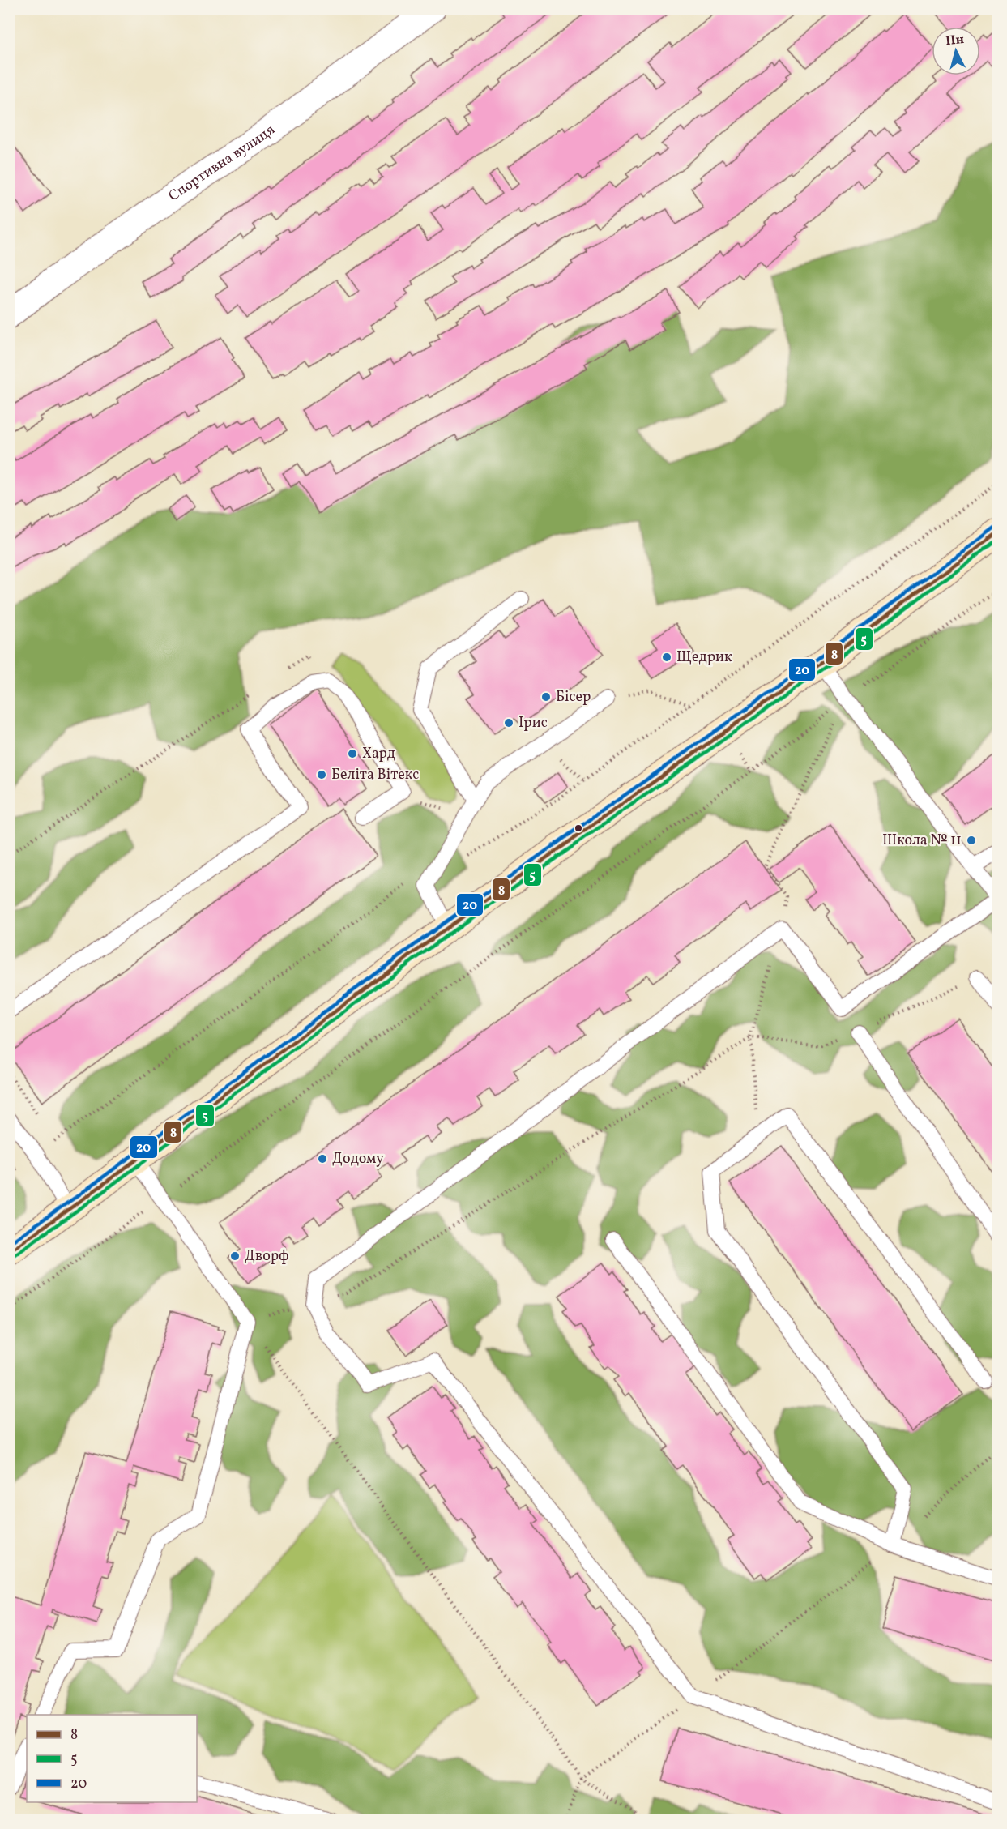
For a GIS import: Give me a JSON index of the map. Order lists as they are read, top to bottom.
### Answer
{
  "streets": {
    "street": ["Спортивна вулиця"]
  },
  "places": [
    "Щедрик",
    "Бісер",
    "Ірис",
    "Хард",
    "Беліта Вітекс",
    "Школа № 11",
    "Додому",
    "Дворф"
  ],
  "lines": ["transit line 20", "transit line 8", "transit line 5"],
  "legend": ["8", "5", "20"],
  "north": "top"
}
